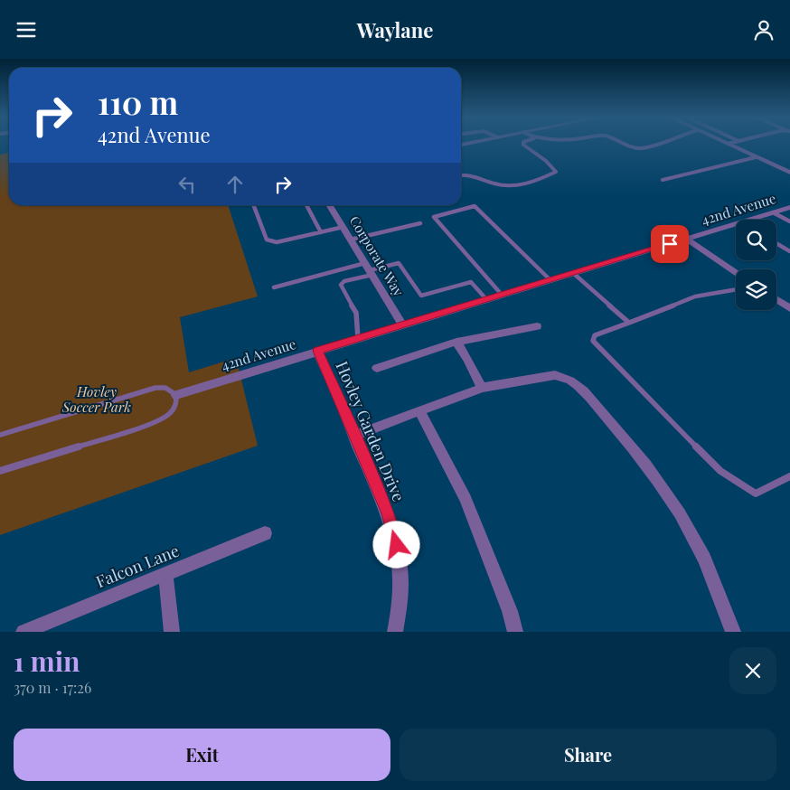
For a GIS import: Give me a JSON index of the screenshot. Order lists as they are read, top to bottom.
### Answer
{
  "streets": {
    "street": [
      "42nd Avenue",
      "Corporate Way",
      "Hovley Garden Drive",
      "Falcon Lane"
    ]
  },
  "crossings": [
    ["42nd Avenue", "Corporate Way"],
    ["42nd Avenue", "Hovley Garden Drive"]
  ],
  "parks": ["Hovley Soccer Park"],
  "page": {
    "header": "Waylane",
    "turn": ["110 m", "42nd Avenue"],
    "heading": ["1 min", "370 m · 17:26"],
    "buttons": ["Exit", "Share"]
  }
}
